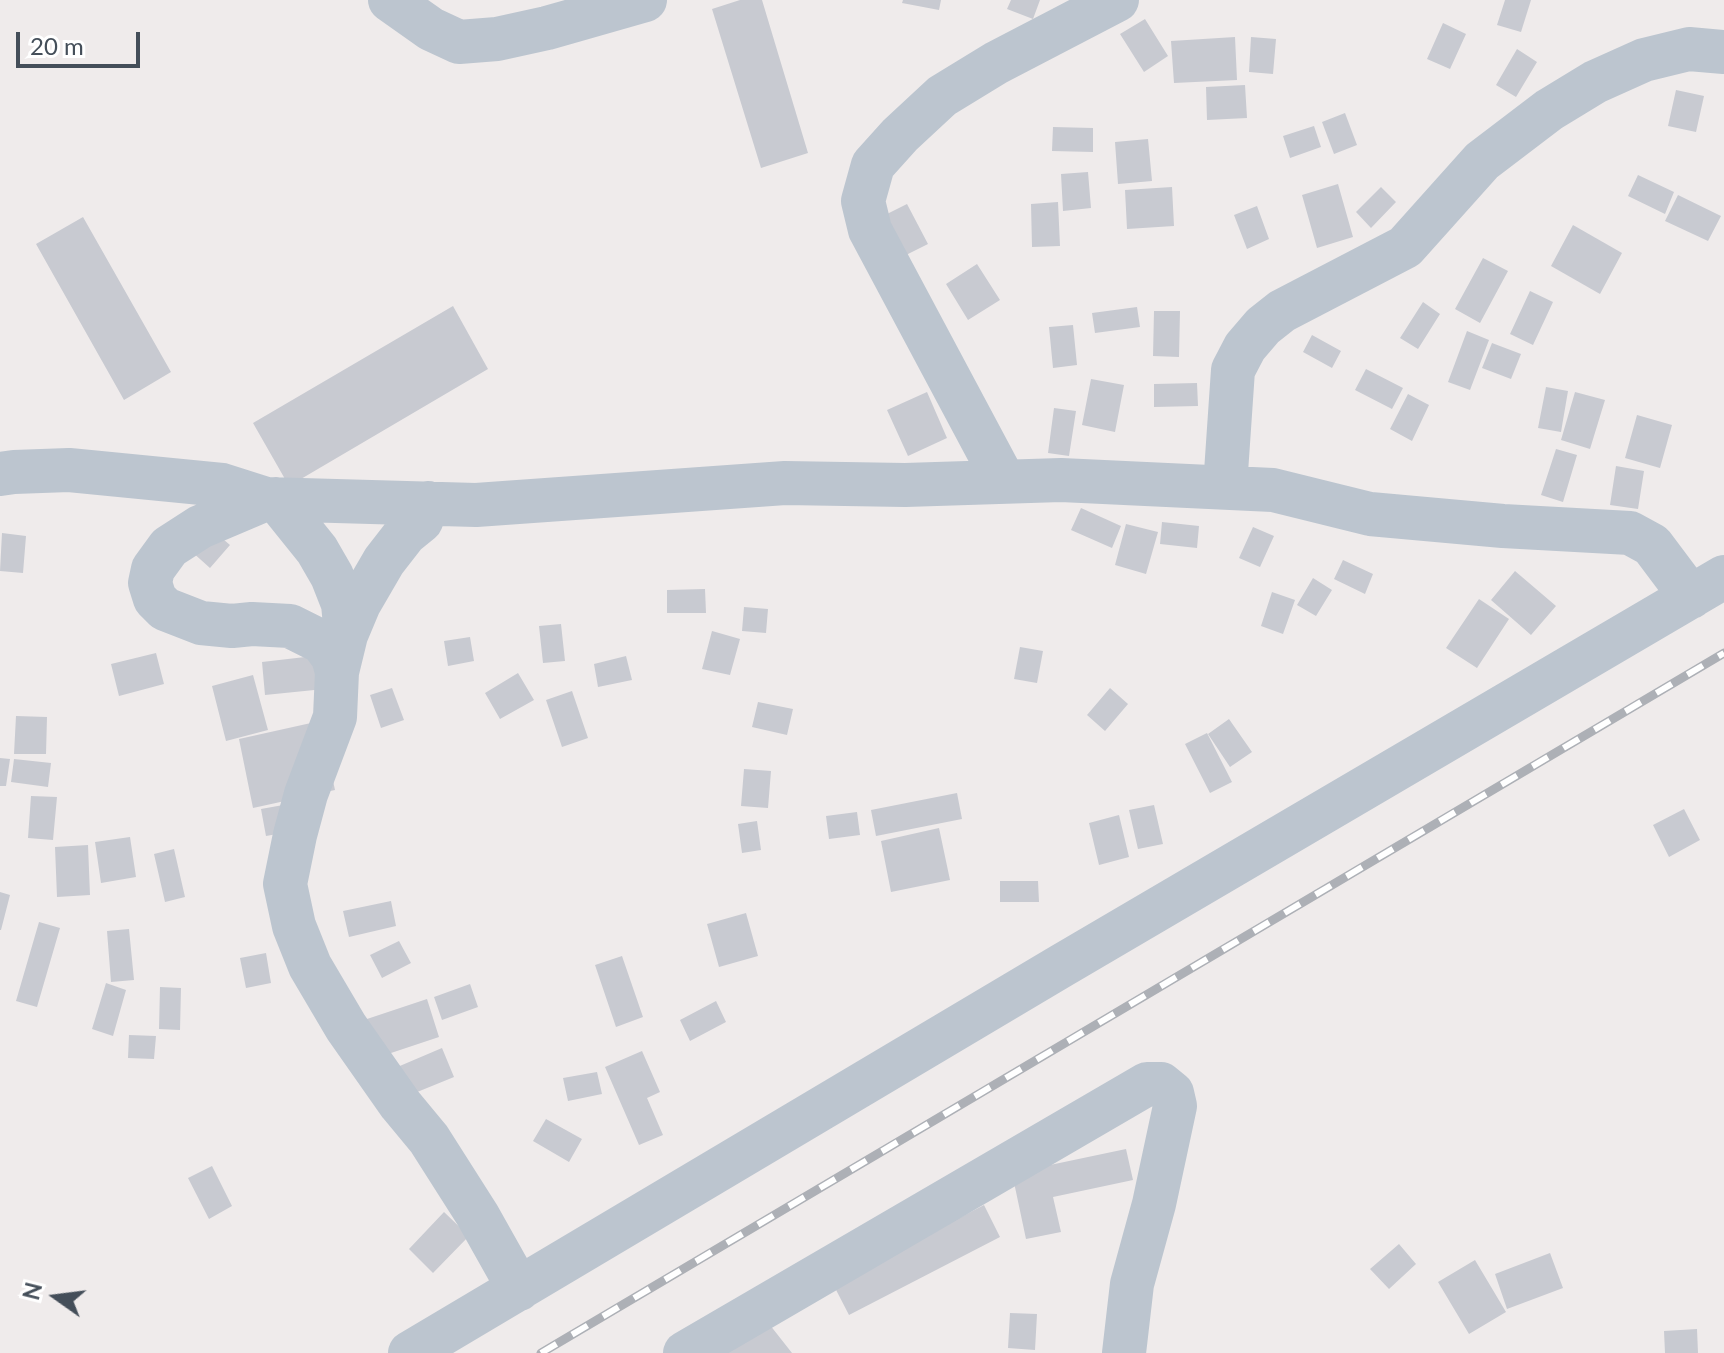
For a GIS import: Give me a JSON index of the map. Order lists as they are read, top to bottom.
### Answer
{
  "scale_bar": "20 m",
  "north": "left"
}
